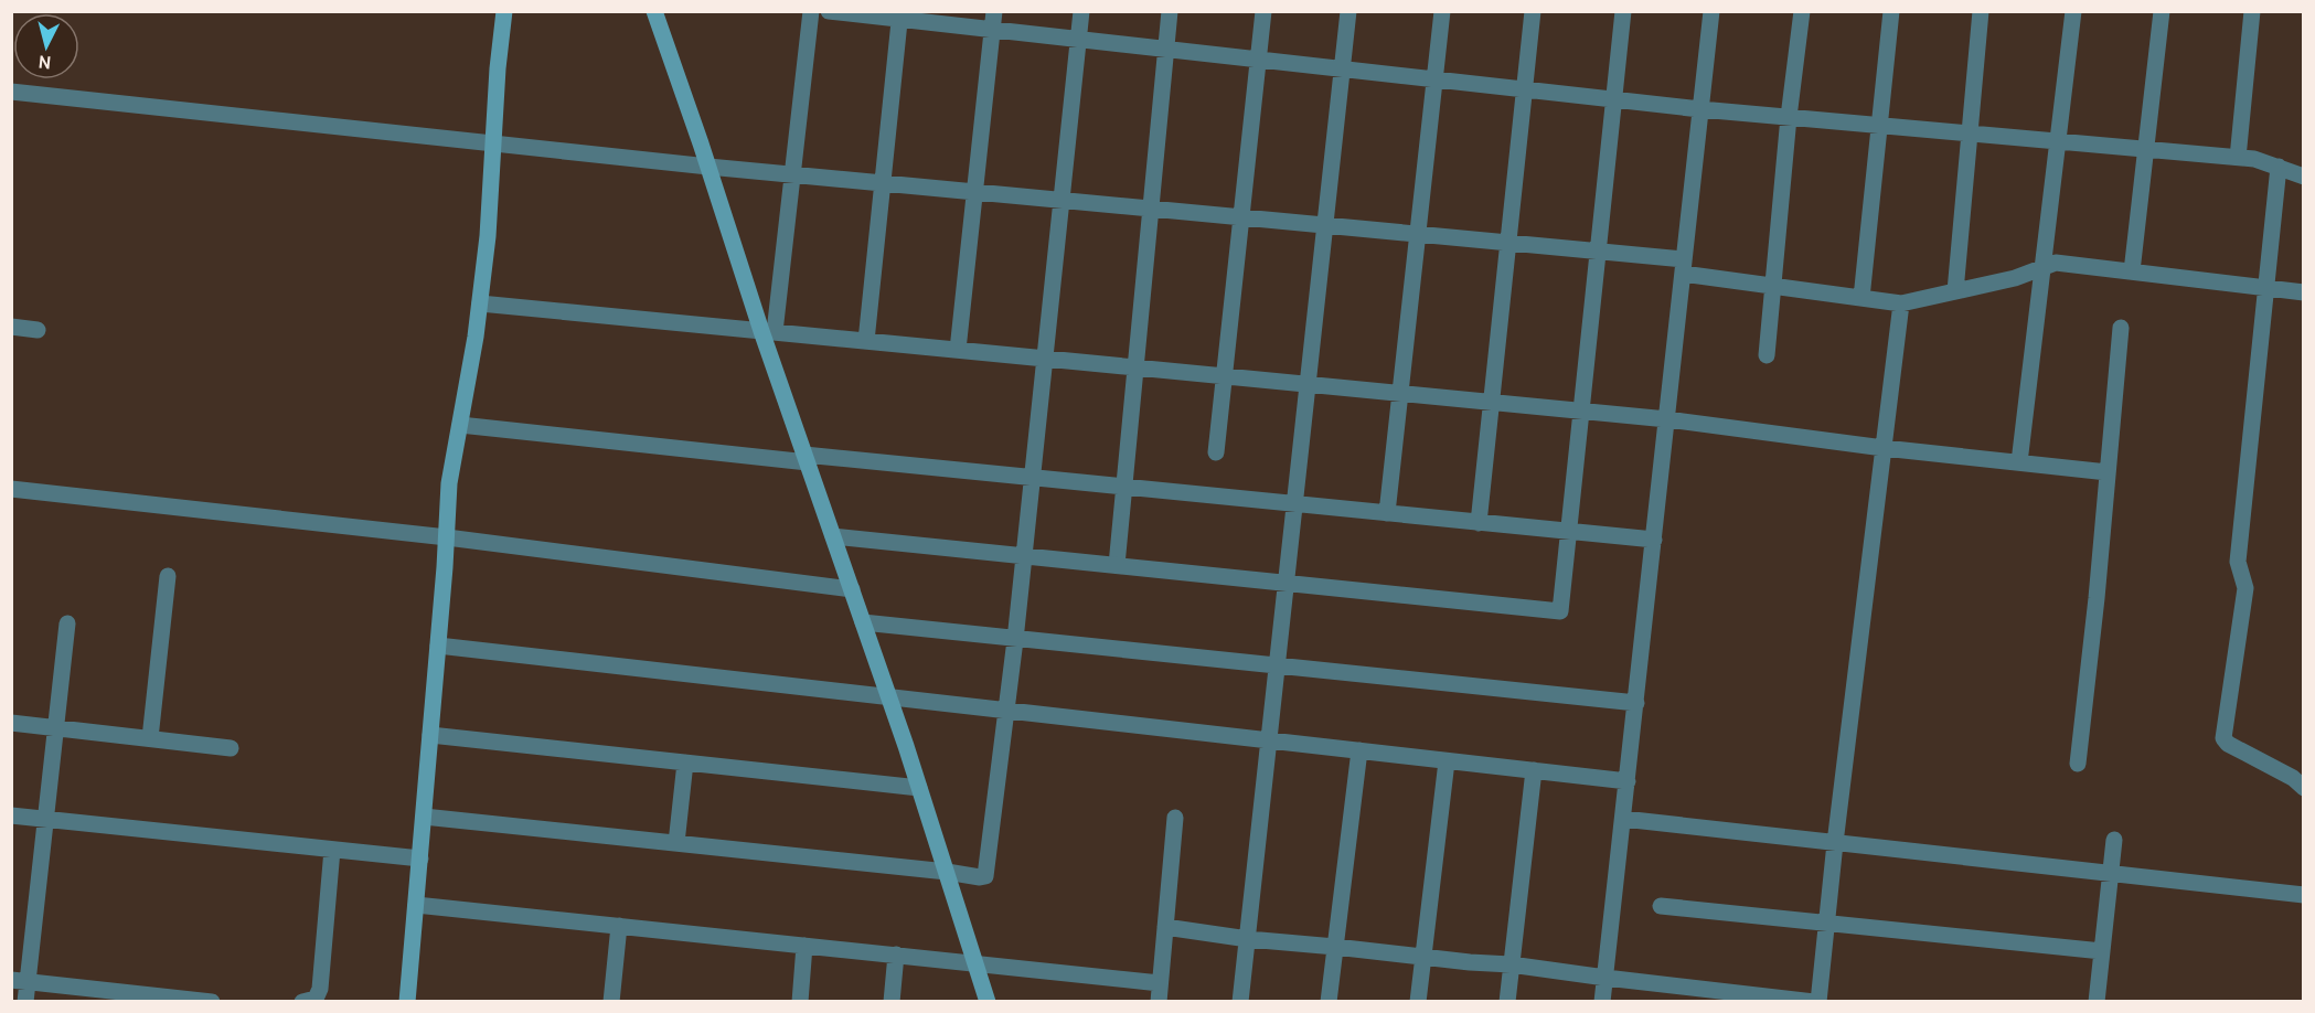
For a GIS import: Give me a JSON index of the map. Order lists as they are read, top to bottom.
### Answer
{
  "north": "bottom"
}
